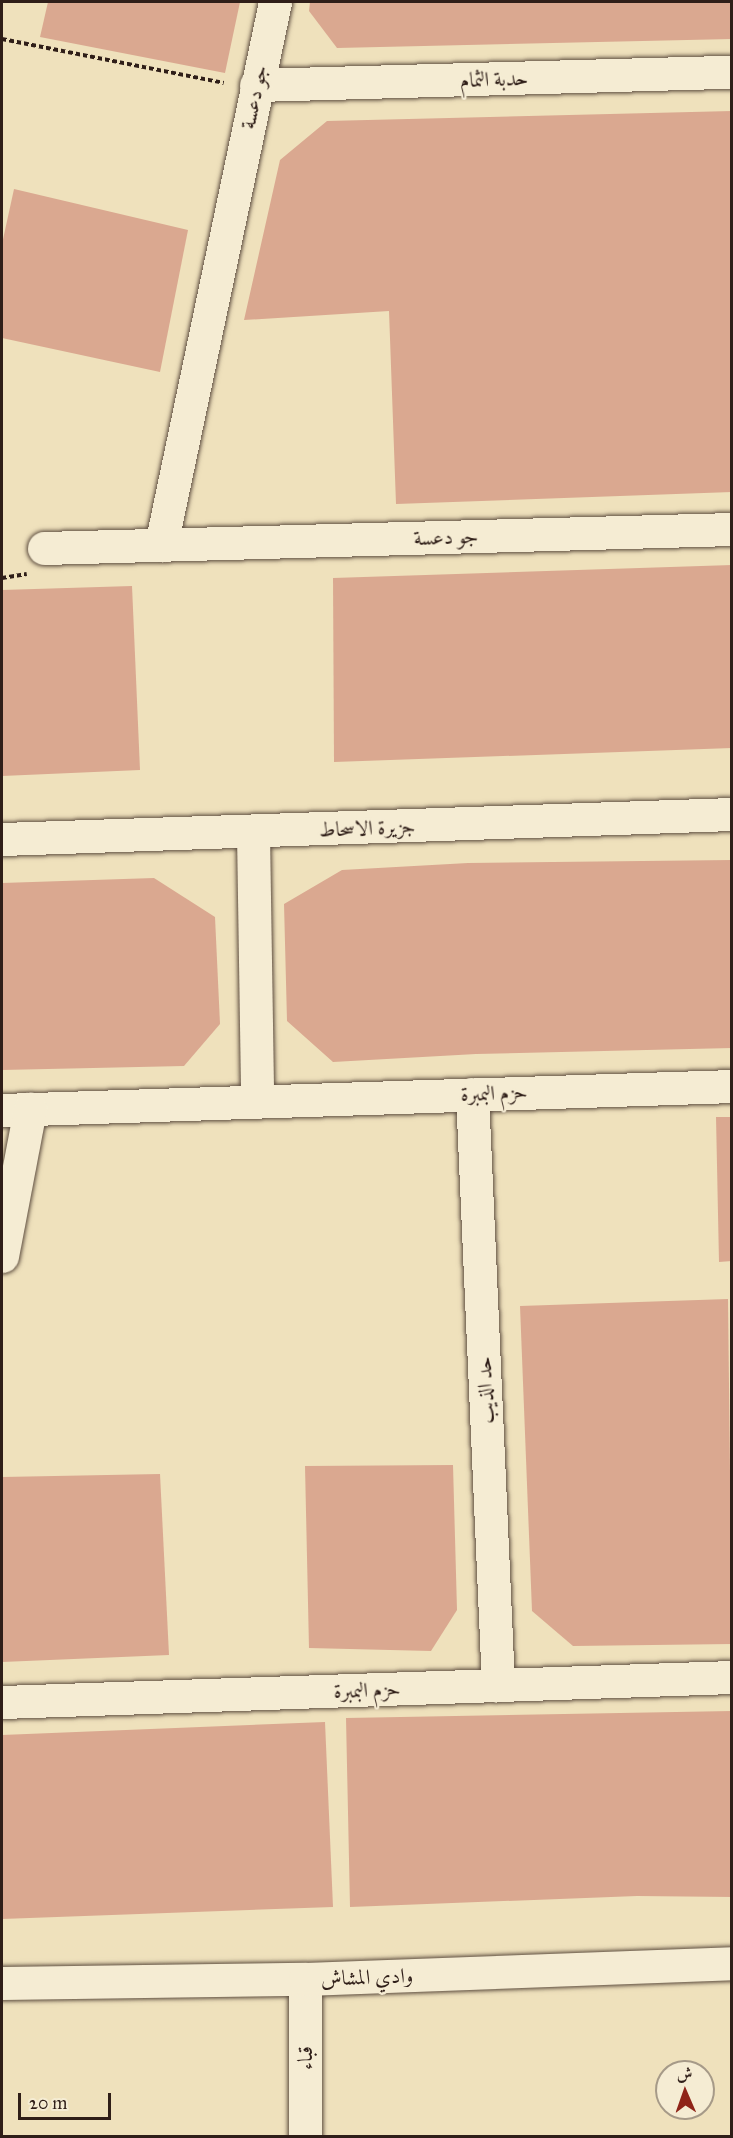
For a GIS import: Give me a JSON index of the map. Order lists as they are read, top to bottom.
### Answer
{
  "streets": {
    "street": [
      "حدبة الثمام",
      "جو دعسة",
      "جزيرة الاسحاط",
      "حزم البمبرة",
      "حد الذيب",
      "وادي المشاش",
      "قباء"
    ]
  },
  "crossings": [
    ["حدبة الثمام", "جو دعسة"],
    ["حزم البمبرة", "حد الذيب"],
    ["وادي المشاش", "قباء"]
  ],
  "scale_bar": "20 m",
  "north": "top"
}
